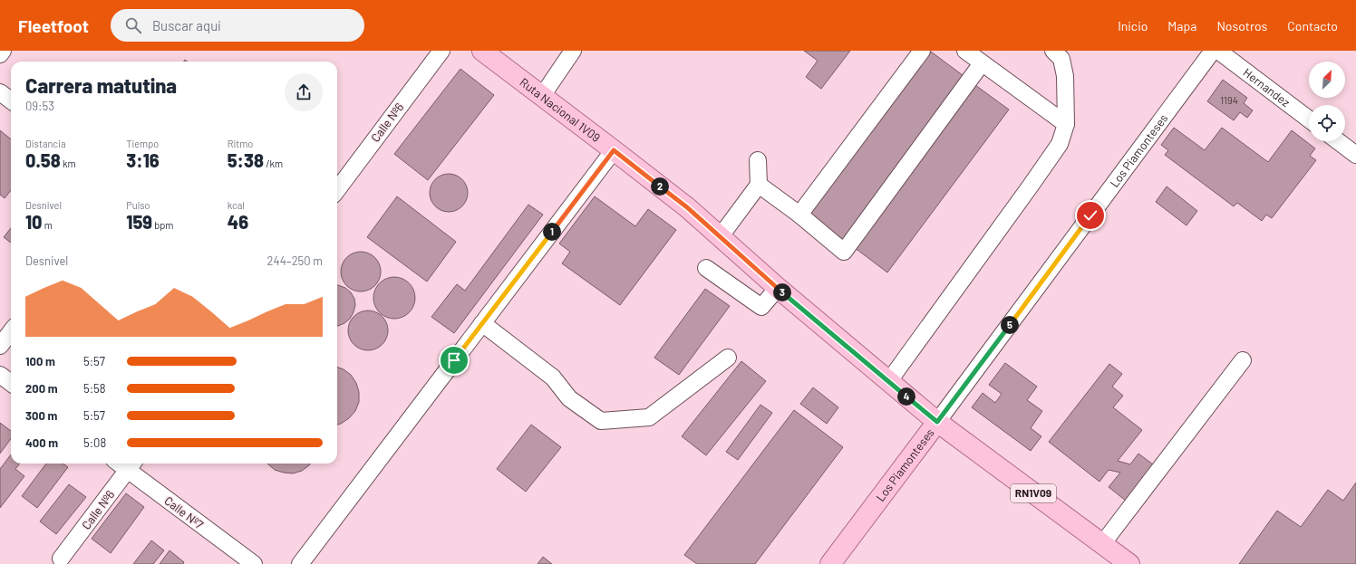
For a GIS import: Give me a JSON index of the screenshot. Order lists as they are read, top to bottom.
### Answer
{
  "streets": {
    "main road": ["Ruta Nacional 1V09", "Los Piamonteses", "RN1V09"],
    "street": ["Hernandez", "Calle Nº6", "Calle Nº7"]
  },
  "crossings": [
    ["Ruta Nacional 1V09", "Los Piamonteses"],
    ["Ruta Nacional 1V09", "RN1V09"],
    ["Calle Nº6", "Calle Nº7"],
    ["Los Piamonteses", "RN1V09"]
  ],
  "house_numbers": ["1194"],
  "north": "top right",
  "page": {
    "header": "Fleetfoot",
    "search": "Buscar aquí",
    "nav": [
      "Inicio",
      "Mapa",
      "Nosotros",
      "Contacto"
    ],
    "heading": ["Carrera matutina", "09:53"],
    "stats": [
      ["Distancia", "0.58 km"],
      ["Tiempo", "3:16"],
      ["Ritmo", "5:38 /km"],
      ["Desnivel", "10 m"],
      ["Pulso", "159 bpm"],
      ["kcal", "46"]
    ],
    "pins": [
      "2",
      "1",
      "3",
      "5",
      "4"
    ],
    "chart": ["Desnivel", "244–250 m"],
    "list": [
      {
        "name": "100 m",
        "note": "5:57"
      },
      {
        "name": "200 m",
        "note": "5:58"
      },
      {
        "name": "300 m",
        "note": "5:57"
      },
      {
        "name": "400 m",
        "note": "5:08"
      }
    ]
  }
}
